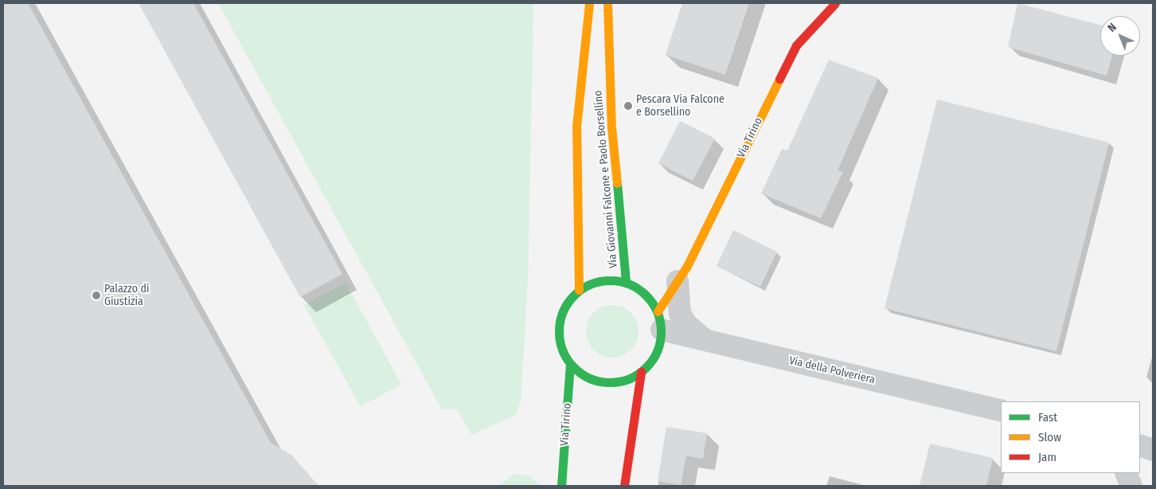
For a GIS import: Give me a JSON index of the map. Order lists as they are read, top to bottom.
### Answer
{
  "streets": {
    "street": ["Via Tirino", "Via Giovanni Falcone e Paolo Borsellino", "Via della Polveriera"]
  },
  "crossings": [
    ["Via Tirino", "Via Giovanni Falcone e Paolo Borsellino"],
    ["Via Tirino", "Via della Polveriera"],
    ["Via Giovanni Falcone e Paolo Borsellino", "Via della Polveriera"]
  ],
  "places": ["Pescara Via Falcone e Borsellino", "Palazzo di Giustizia"],
  "legend": ["Fast", "Slow", "Jam"],
  "north": "top left"
}
